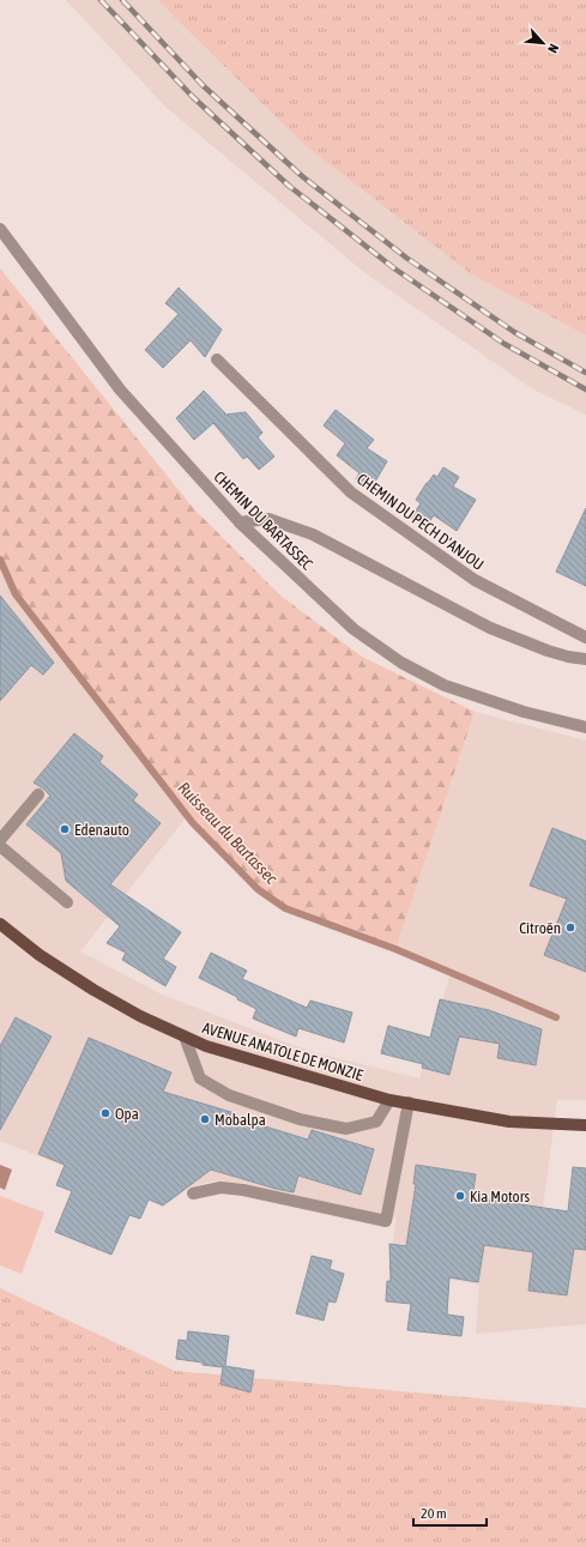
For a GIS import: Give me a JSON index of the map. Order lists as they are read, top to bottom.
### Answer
{
  "streets": {
    "main road": ["AVENUE ANATOLE DE MONZIE"],
    "street": ["CHEMIN DU BARTASSEC", "CHEMIN DU PECH D'ANJOU"]
  },
  "water": ["Ruisseau du Bartassec"],
  "places": [
    "Edenauto",
    "Citroën",
    "Opa",
    "Mobalpa",
    "Kia Motors"
  ],
  "scale_bar": "20 m",
  "north": "bottom right"
}
